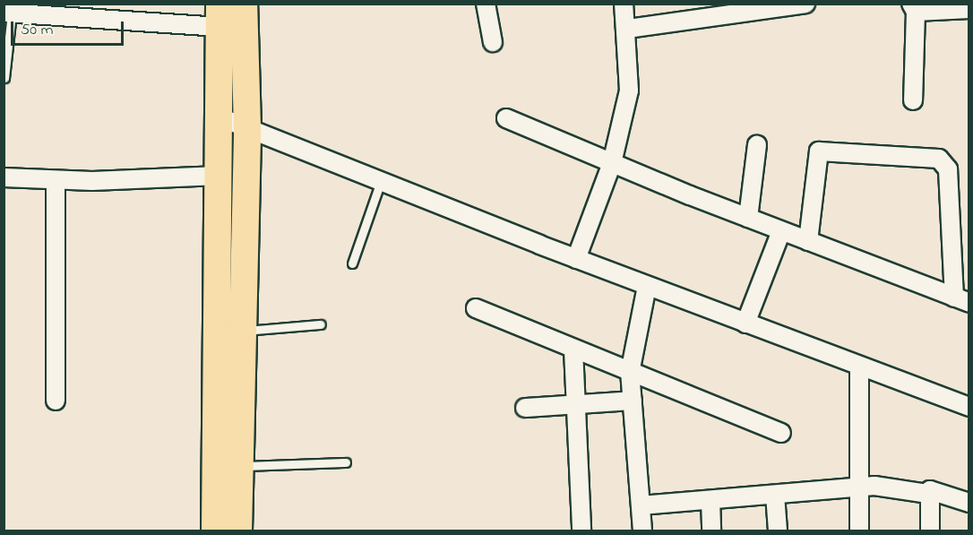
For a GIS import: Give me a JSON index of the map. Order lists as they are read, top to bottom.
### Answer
{
  "scale_bar": "50 m"
}
